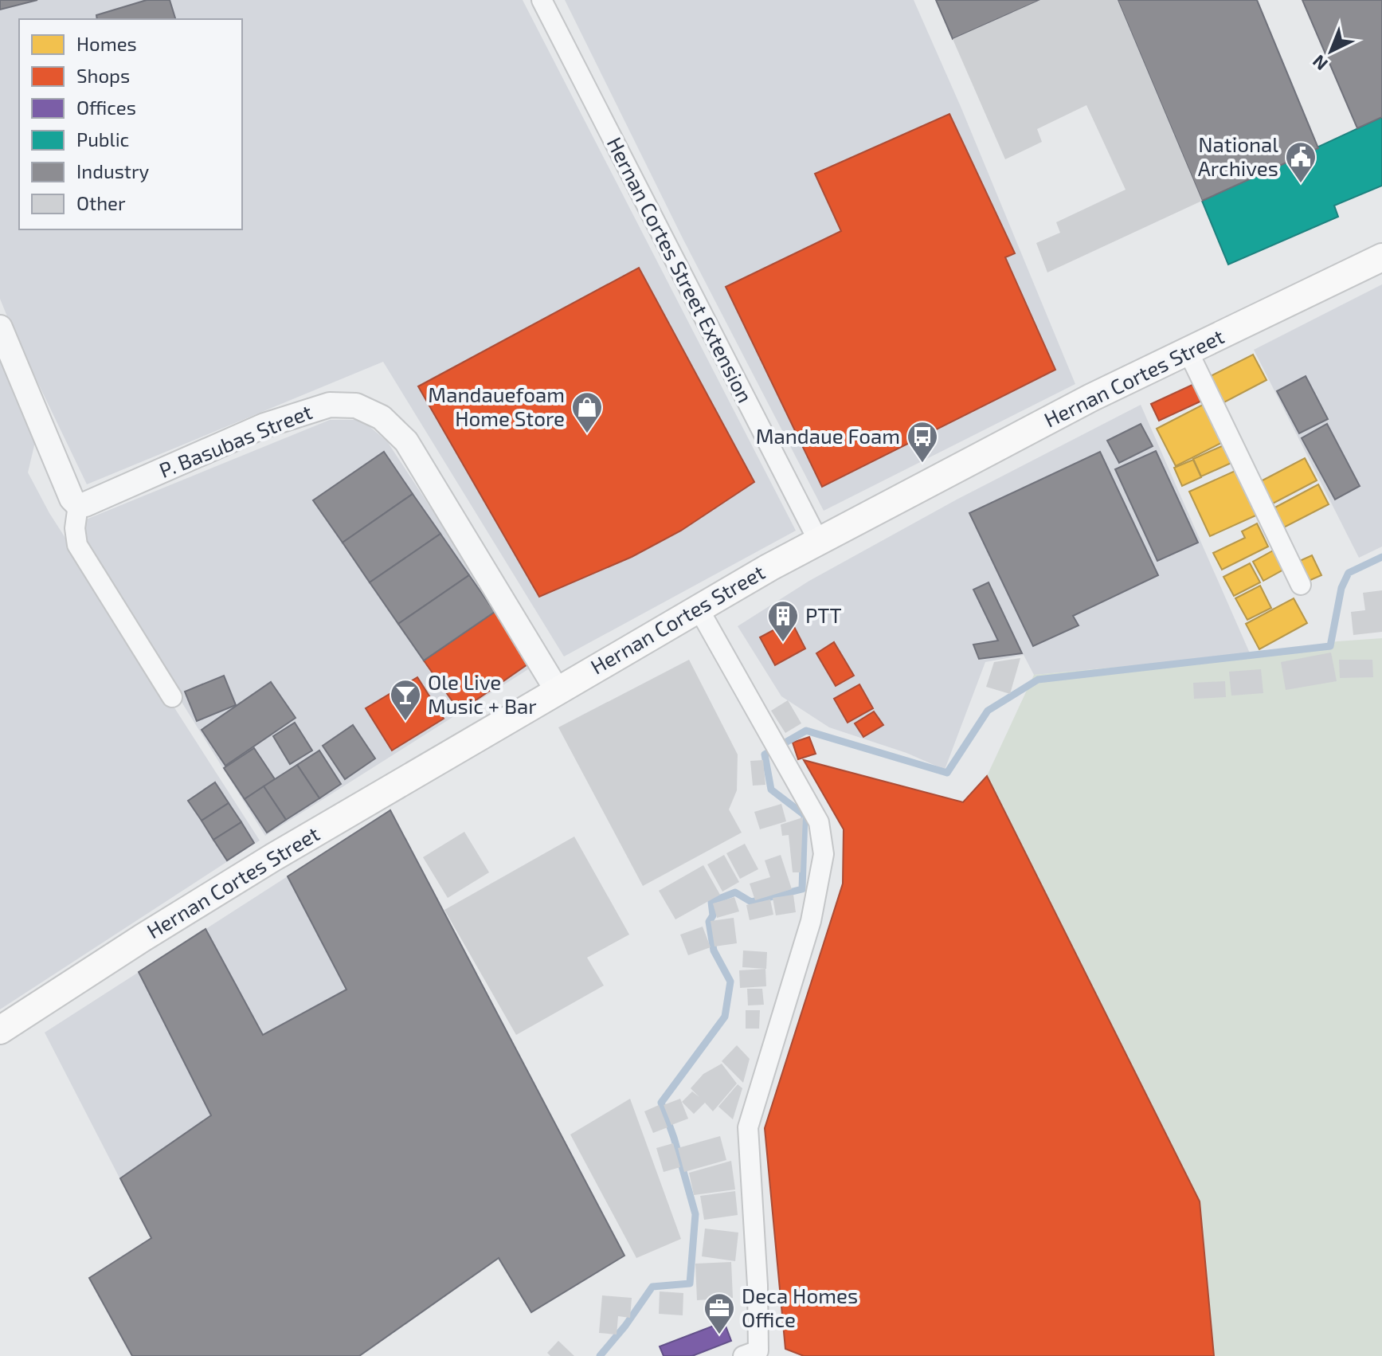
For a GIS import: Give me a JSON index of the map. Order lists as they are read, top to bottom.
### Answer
{
  "streets": {
    "main road": ["Hernan Cortes Street"],
    "street": ["Hernan Cortes Street Extension", "P. Basubas Street"]
  },
  "crossings": [
    ["Hernan Cortes Street Extension", "Hernan Cortes Street"],
    ["Hernan Cortes Street", "P. Basubas Street"]
  ],
  "places": {
    "public building": ["National Archives"],
    "shop": ["Mandauefoam Home Store"],
    "bus stop": ["Mandaue Foam"],
    "building": ["PTT"],
    "bar": ["Ole Live Music + Bar"],
    "office": ["Deca Homes Office"]
  },
  "legend": [
    "Homes",
    "Shops",
    "Offices",
    "Public",
    "Industry",
    "Other"
  ],
  "north": "bottom left"
}
